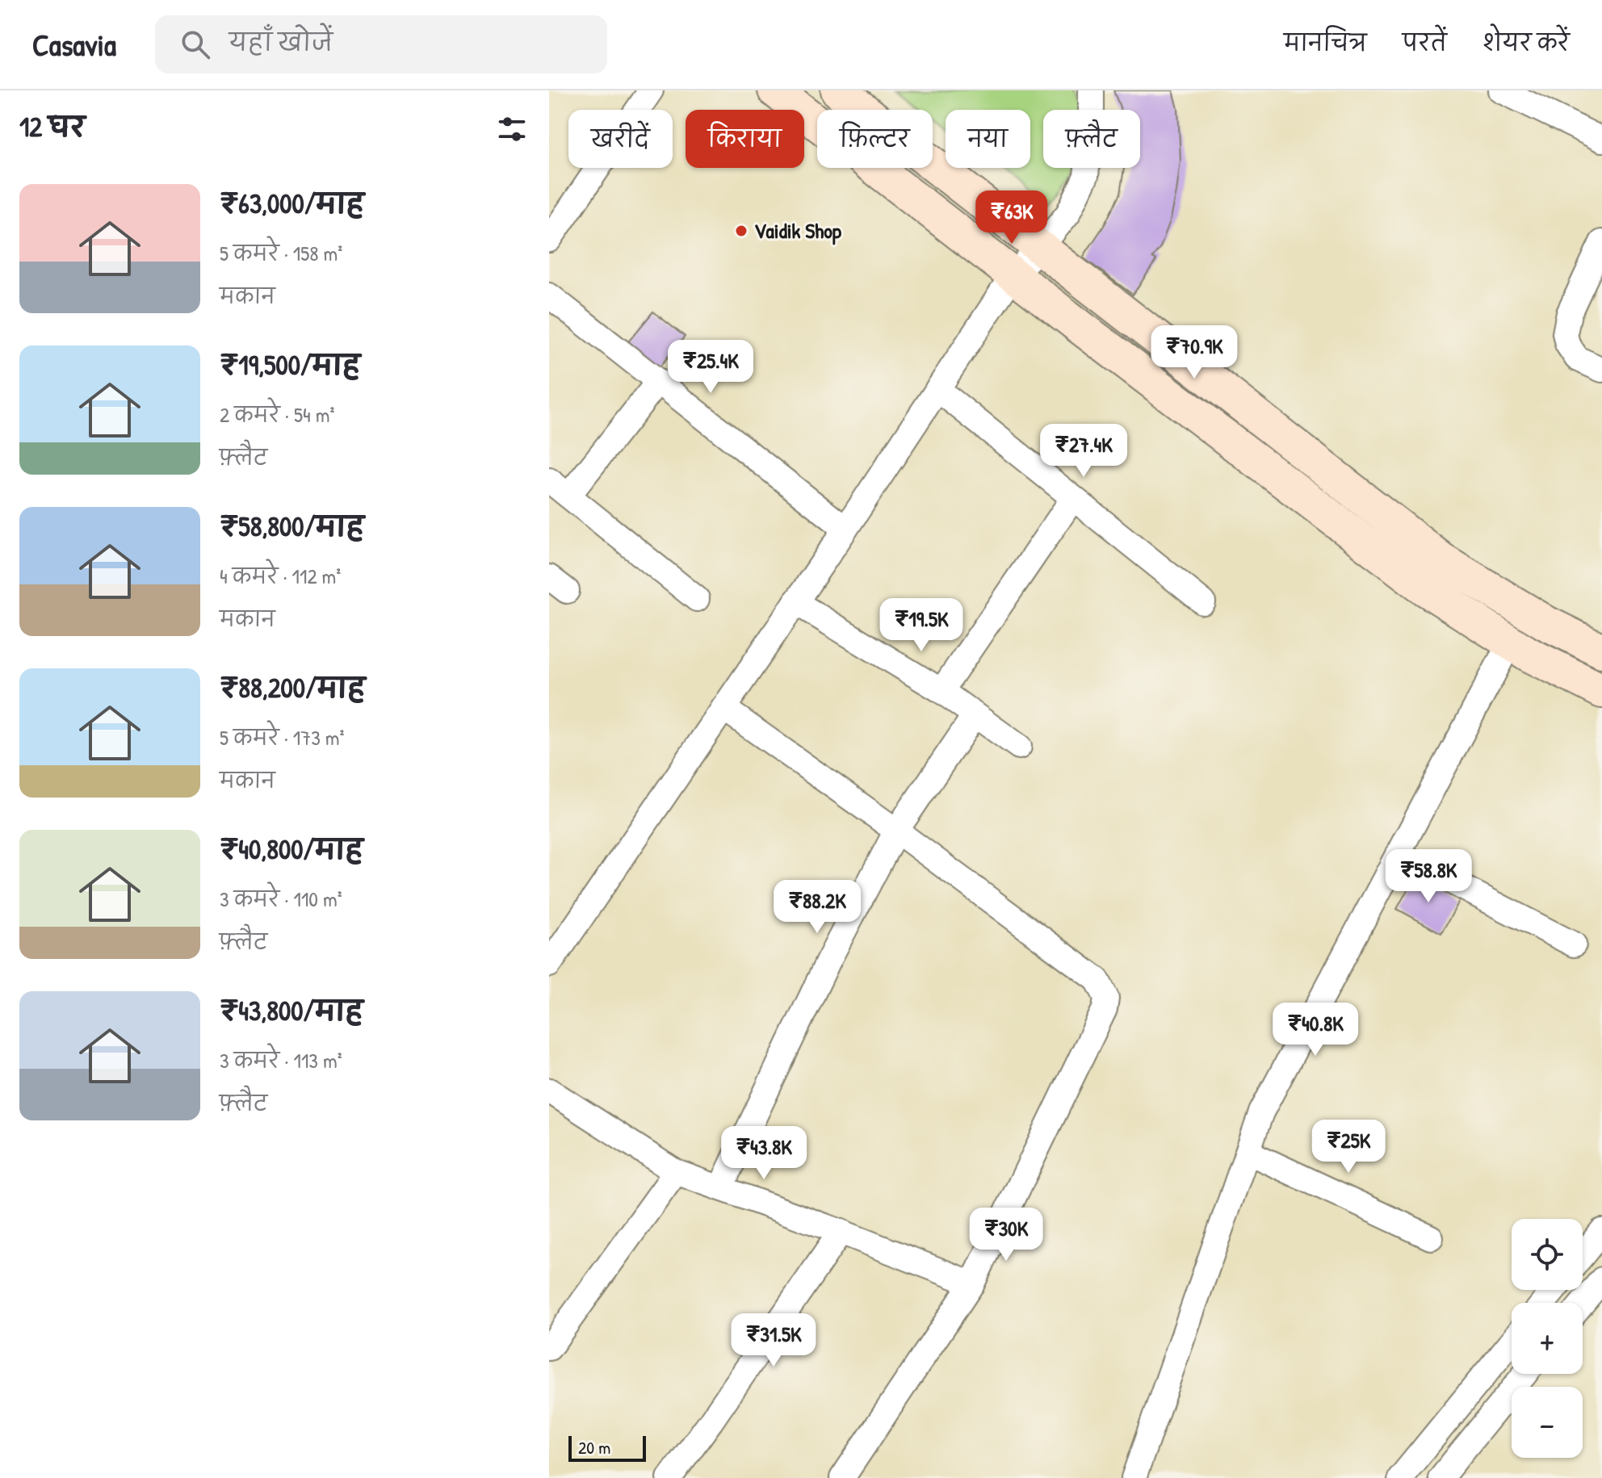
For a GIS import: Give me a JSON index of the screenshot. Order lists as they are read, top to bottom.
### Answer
{
  "places": ["Vaidik Shop"],
  "scale_bar": "20 m",
  "page": {
    "header": "Casavia",
    "search": "यहाँ खोजें",
    "nav": ["मानचित्र", "परतें", "शेयर करें"],
    "heading": "12 घर",
    "chip": [
      "खरीदें",
      "किराया",
      "फ़िल्टर",
      "नया",
      "फ़्लैट"
    ],
    "list": [
      {
        "name": "₹63,000/माह",
        "note": "5 कमरे · 158 m² · मकान"
      },
      {
        "name": "₹19,500/माह",
        "note": "2 कमरे · 54 m² · फ़्लैट"
      },
      {
        "name": "₹58,800/माह",
        "note": "4 कमरे · 112 m² · मकान"
      },
      {
        "name": "₹88,200/माह",
        "note": "5 कमरे · 173 m² · मकान"
      },
      {
        "name": "₹40,800/माह",
        "note": "3 कमरे · 110 m² · फ़्लैट"
      },
      {
        "name": "₹43,800/माह",
        "note": "3 कमरे · 113 m² · फ़्लैट"
      }
    ],
    "price": [
      "₹63K",
      "₹70.9K",
      "₹25.4K",
      "₹27.4K",
      "₹19.5K",
      "₹58.8K",
      "₹88.2K",
      "₹40.8K",
      "₹25K",
      "₹43.8K",
      "₹30K",
      "₹31.5K"
    ],
    "map_buttons": ["+", "−"],
    "scale": "20 m"
  }
}
